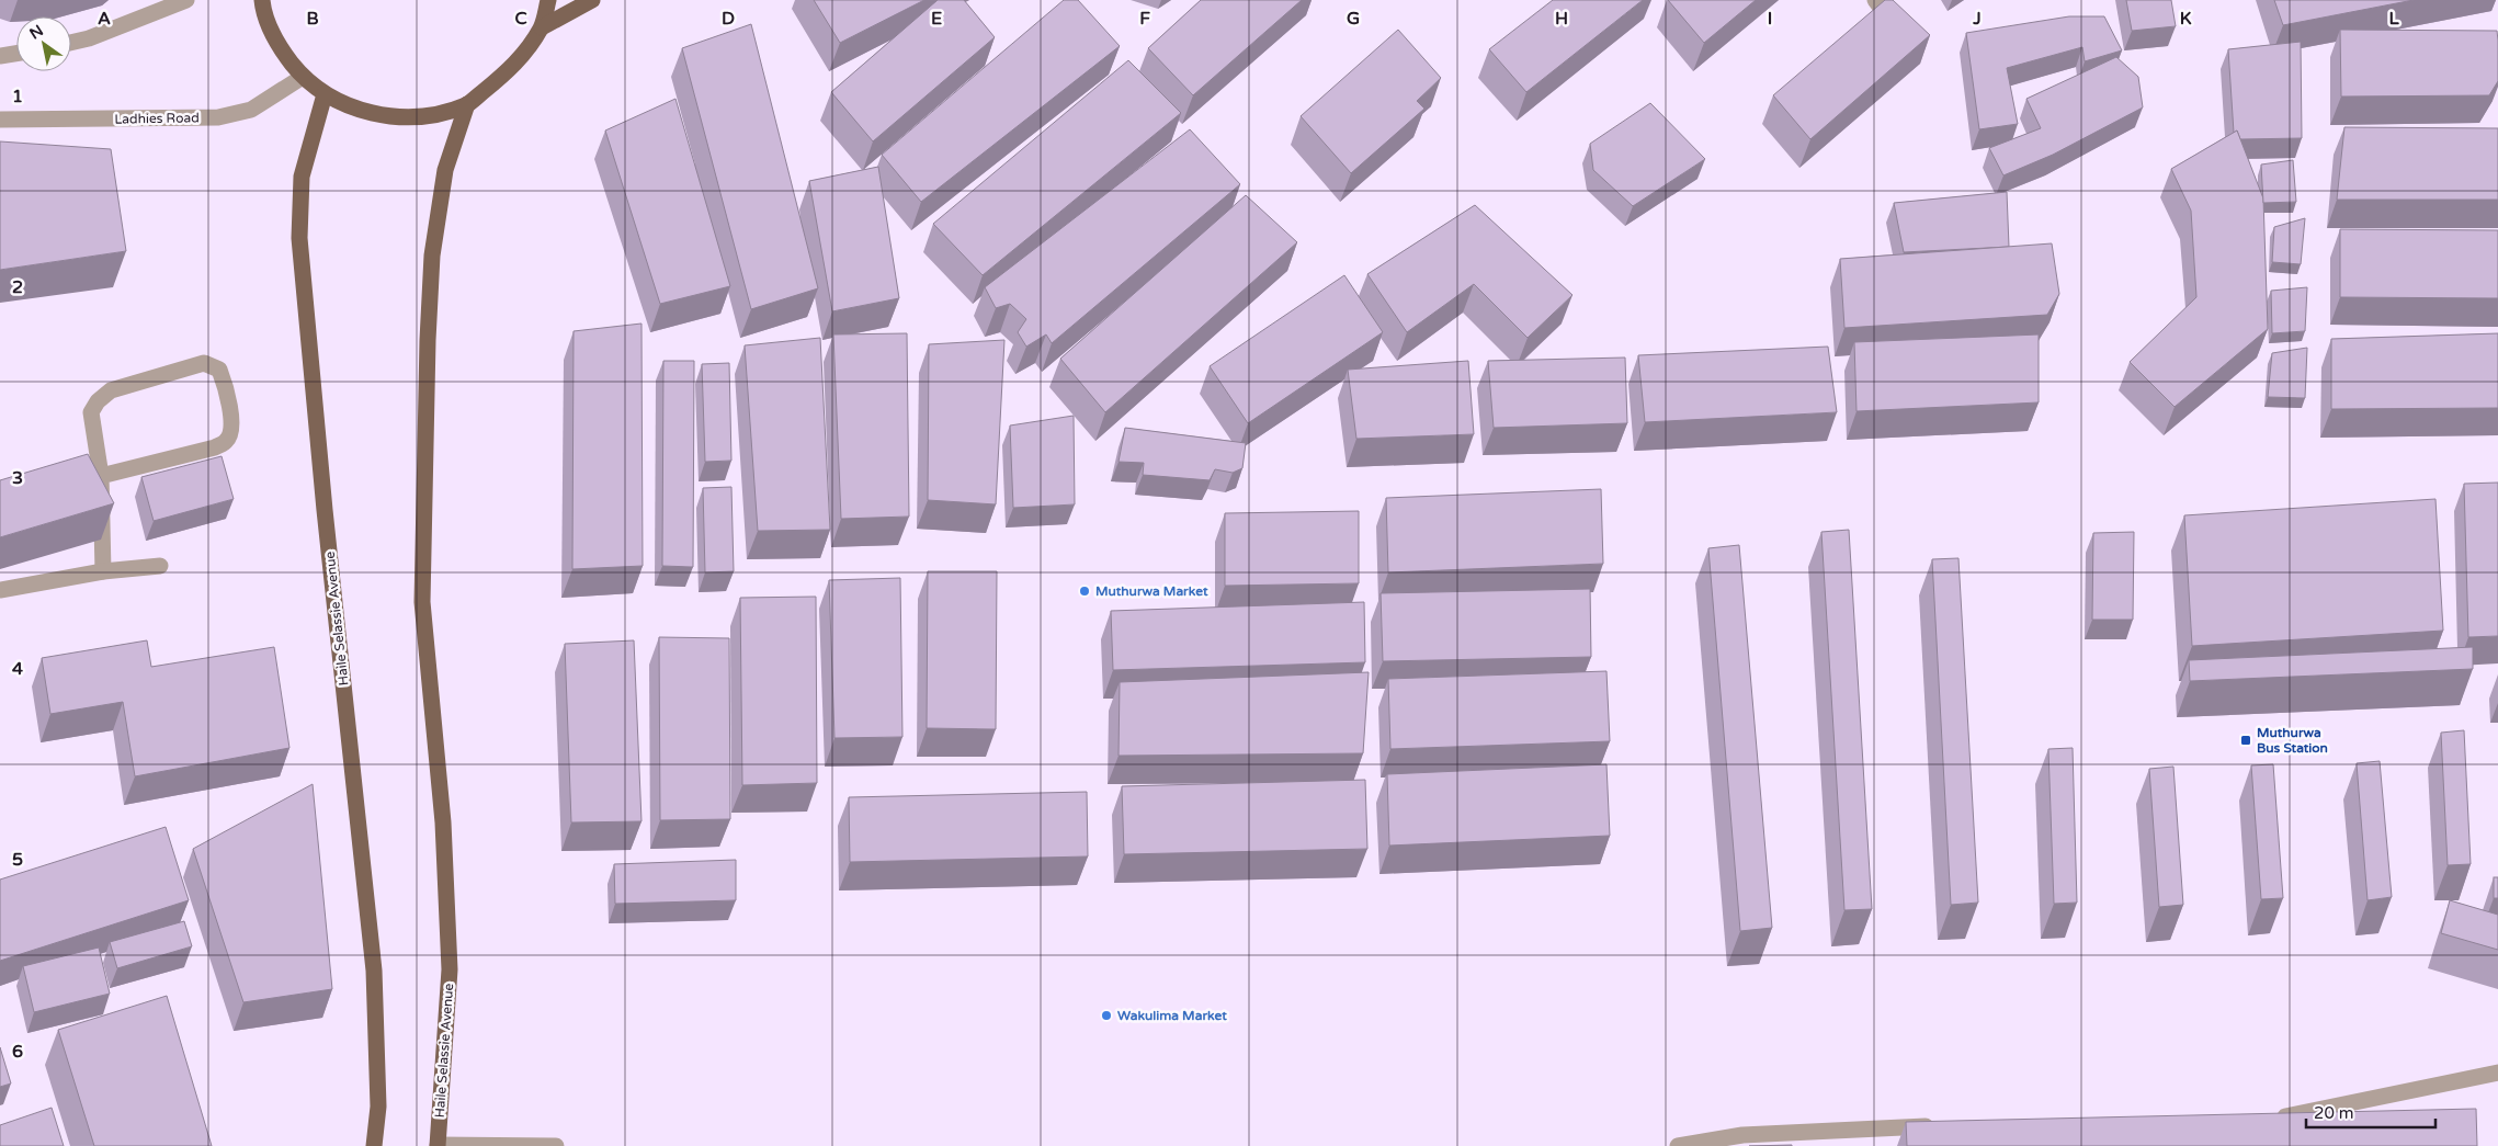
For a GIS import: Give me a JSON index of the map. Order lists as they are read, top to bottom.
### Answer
{
  "streets": {
    "main road": ["Haile Selassie Avenue"],
    "street": ["Ladhies Road"]
  },
  "places": {
    "other": ["Muthurwa Market", "Wakulima Market"],
    "transit": ["Muthurwa Bus Station"]
  },
  "scale_bar": "20 m",
  "north": "top left",
  "grid": {
    "columns": [
      "A",
      "B",
      "C",
      "D",
      "E",
      "F",
      "G",
      "H",
      "I",
      "J",
      "K",
      "L"
    ],
    "rows": [
      "1",
      "2",
      "3",
      "4",
      "5",
      "6"
    ]
  }
}
